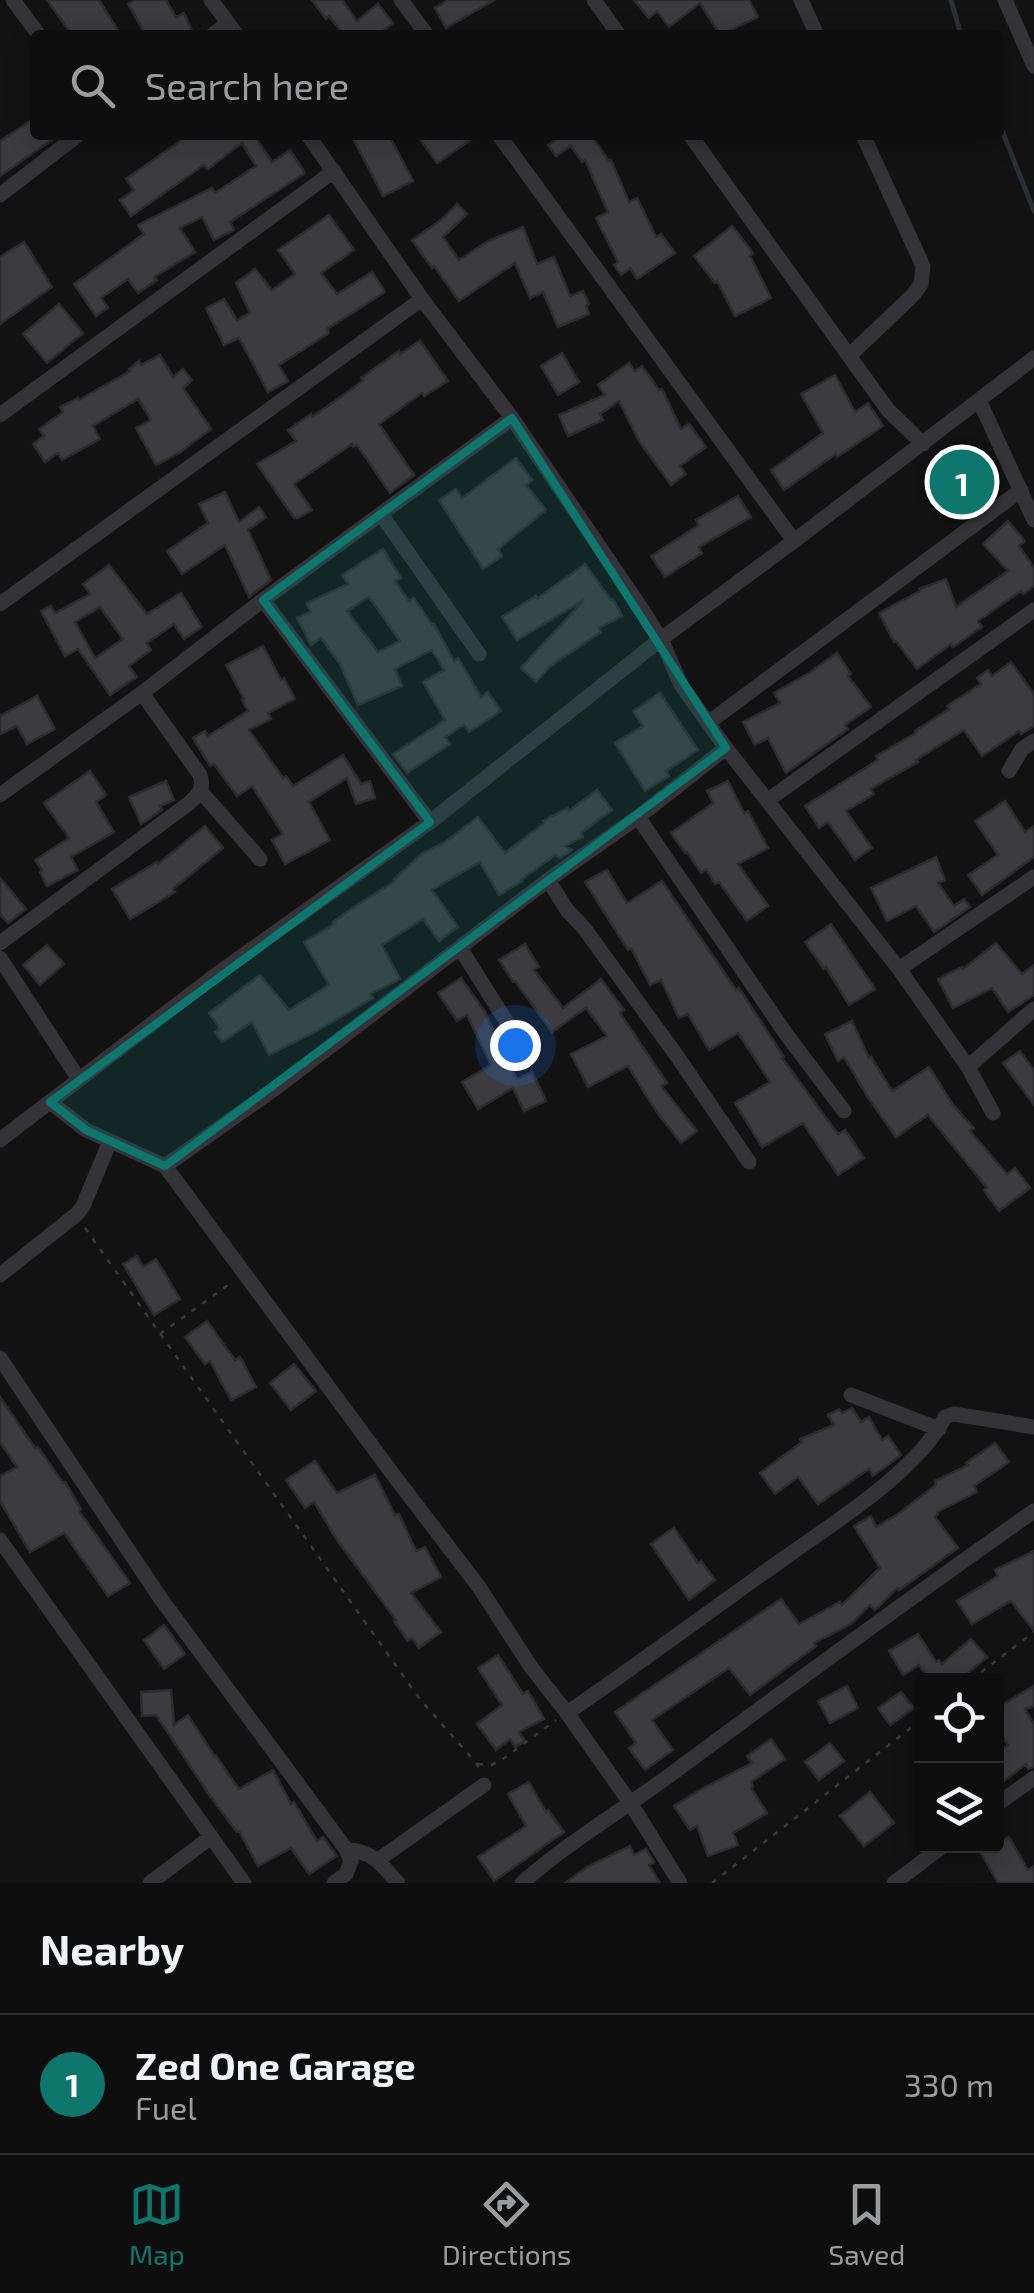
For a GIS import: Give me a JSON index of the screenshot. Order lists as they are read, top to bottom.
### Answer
{
  "page": {
    "search": "Search here",
    "pins": "1",
    "heading": "Nearby",
    "list": [
      {
        "mark": "1",
        "name": "Zed One Garage",
        "note": "Fuel",
        "value": "330 m"
      }
    ],
    "nav": ["Map", "Directions", "Saved"]
  }
}
